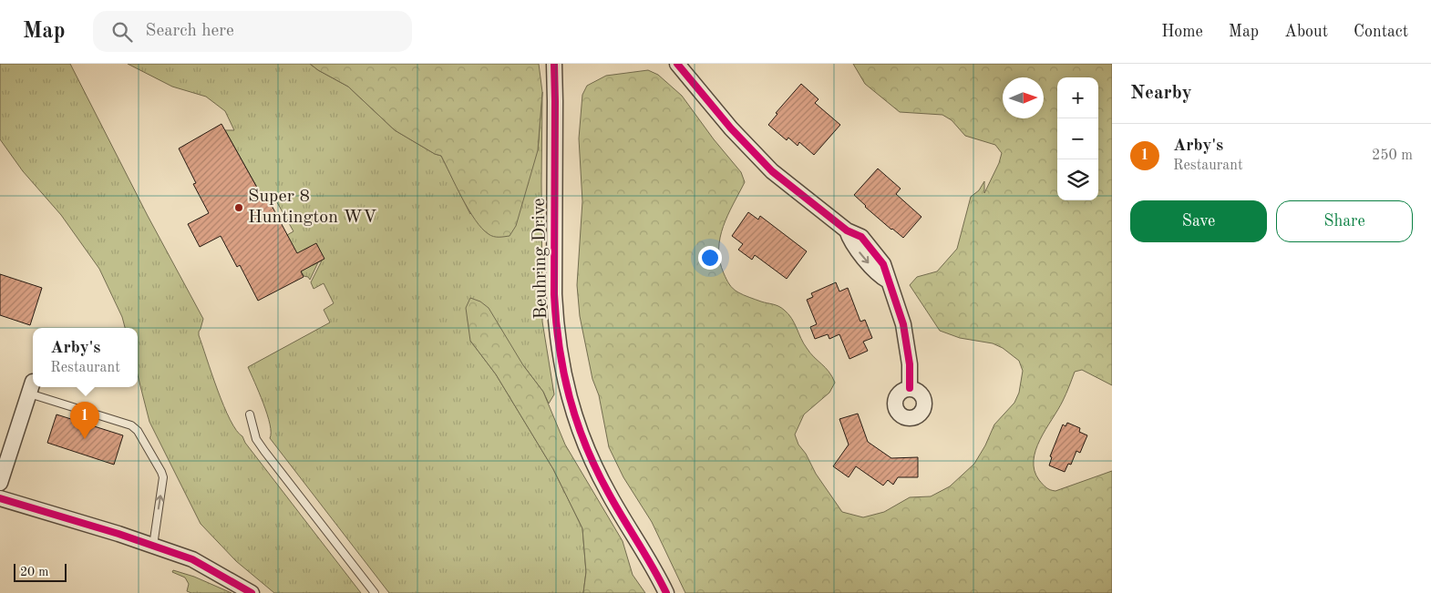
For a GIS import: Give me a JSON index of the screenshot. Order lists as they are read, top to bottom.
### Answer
{
  "streets": {
    "street": ["Beuhring Drive"]
  },
  "places": ["Super 8 Huntington WV"],
  "scale_bar": "20 m",
  "north": "right",
  "page": {
    "header": "Map",
    "search": "Search here",
    "nav": [
      "Home",
      "Map",
      "About",
      "Contact"
    ],
    "heading": "Nearby",
    "map_buttons": ["+", "−"],
    "list": [
      {
        "mark": "1",
        "name": "Arby's",
        "note": "Restaurant",
        "value": "250 m"
      }
    ],
    "buttons": ["Save", "Share"],
    "popup": ["Arby's", "Restaurant"],
    "pins": "1",
    "scale": "20 m"
  }
}
